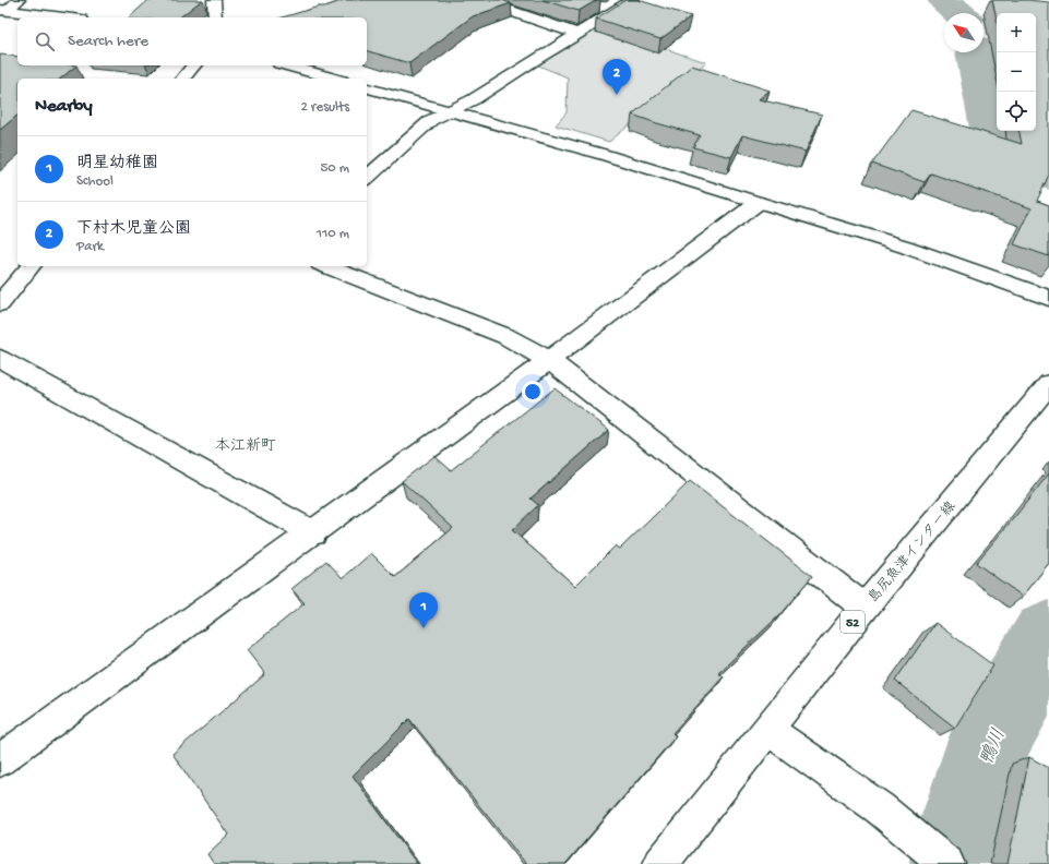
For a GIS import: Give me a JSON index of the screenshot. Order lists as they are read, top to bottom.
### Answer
{
  "streets": {
    "street": ["島尻魚津インター線", "52"]
  },
  "districts": ["本江新町"],
  "water": ["鴨川"],
  "north": "top left",
  "page": {
    "map_buttons": ["+", "−"],
    "search": "Search here",
    "pins": ["2", "1"],
    "heading": ["Nearby", "2 results"],
    "list": [
      {
        "mark": "1",
        "name": "明星幼稚園",
        "note": "School",
        "value": "50 m"
      },
      {
        "mark": "2",
        "name": "下村木児童公園",
        "note": "Park",
        "value": "110 m"
      }
    ]
  }
}
